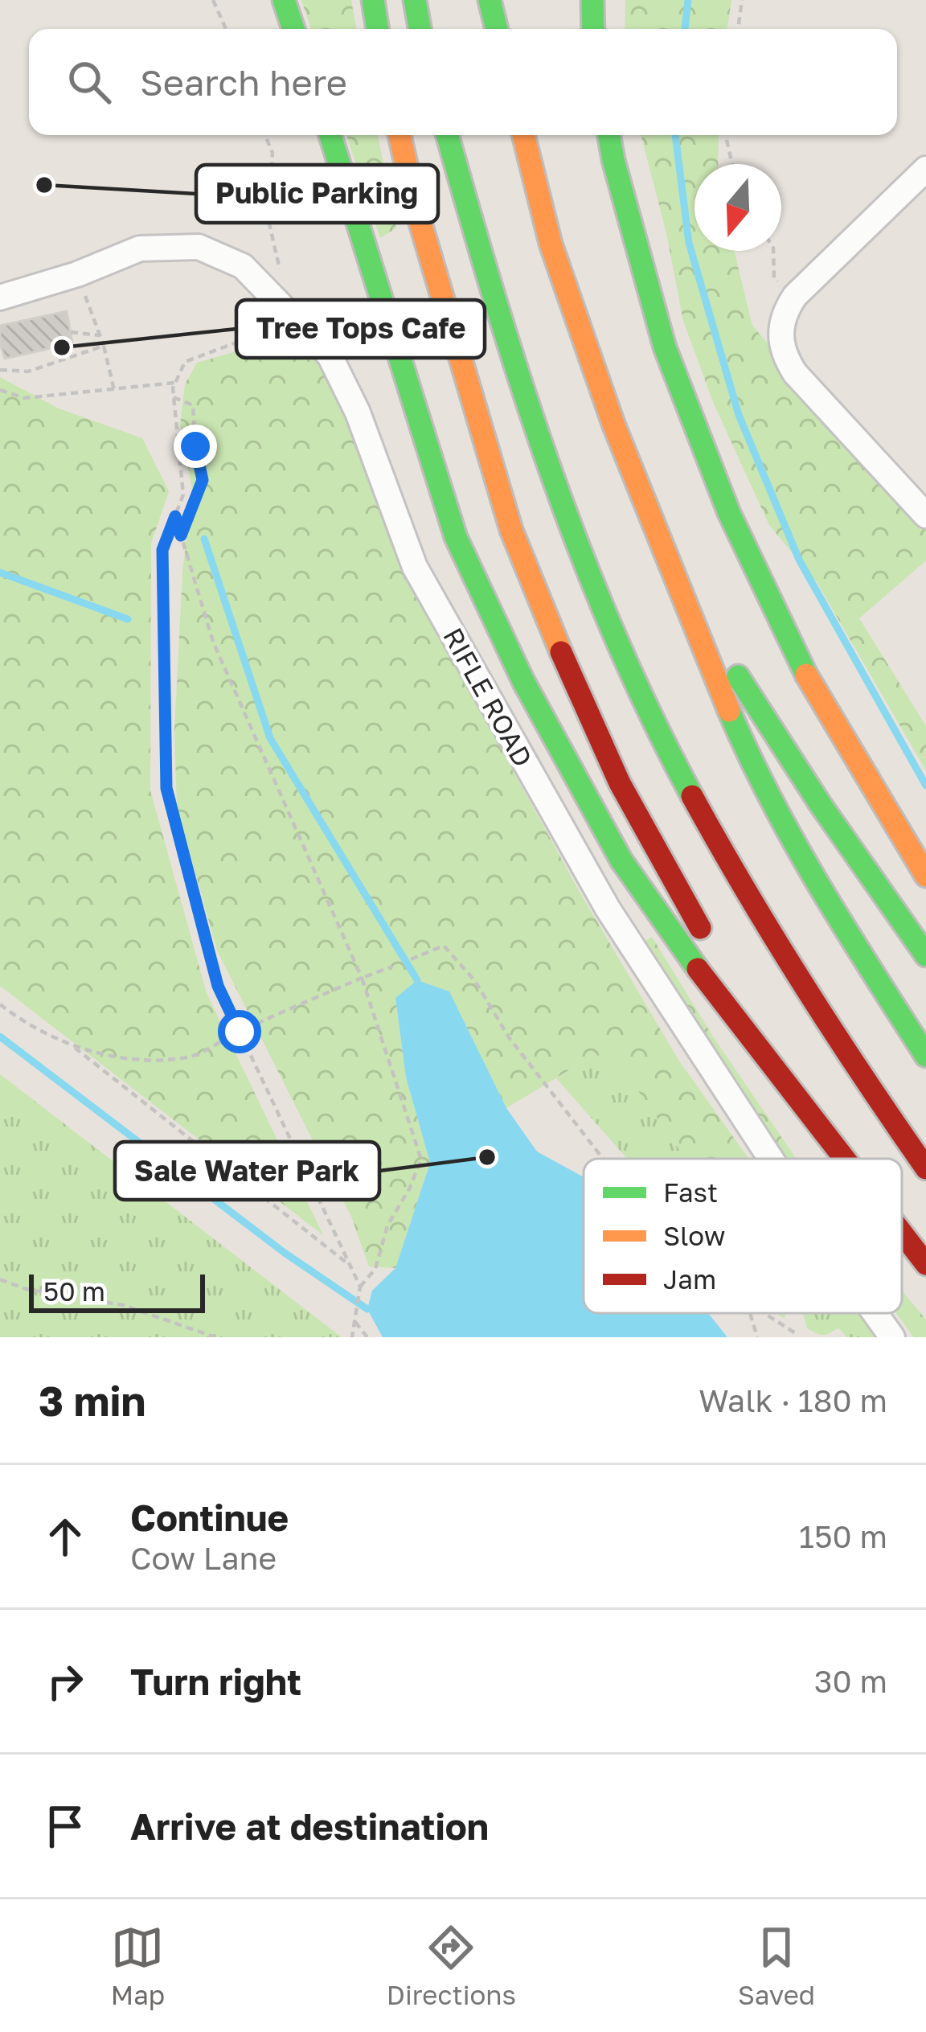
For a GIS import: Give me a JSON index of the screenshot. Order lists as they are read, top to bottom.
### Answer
{
  "streets": {
    "street": ["RIFLE ROAD"]
  },
  "places": ["Public Parking", "Tree Tops Cafe", "Sale Water Park"],
  "legend": ["Fast", "Slow", "Jam"],
  "scale_bar": "50 m",
  "north": "bottom",
  "page": {
    "search": "Search here",
    "scale": "50 m",
    "heading": ["3 min", "Walk · 180 m"],
    "list": [
      ["Continue", "Cow Lane", "150 m"],
      ["Turn right", "30 m"],
      "Arrive at destination"
    ],
    "nav": ["Map", "Directions", "Saved"]
  }
}
